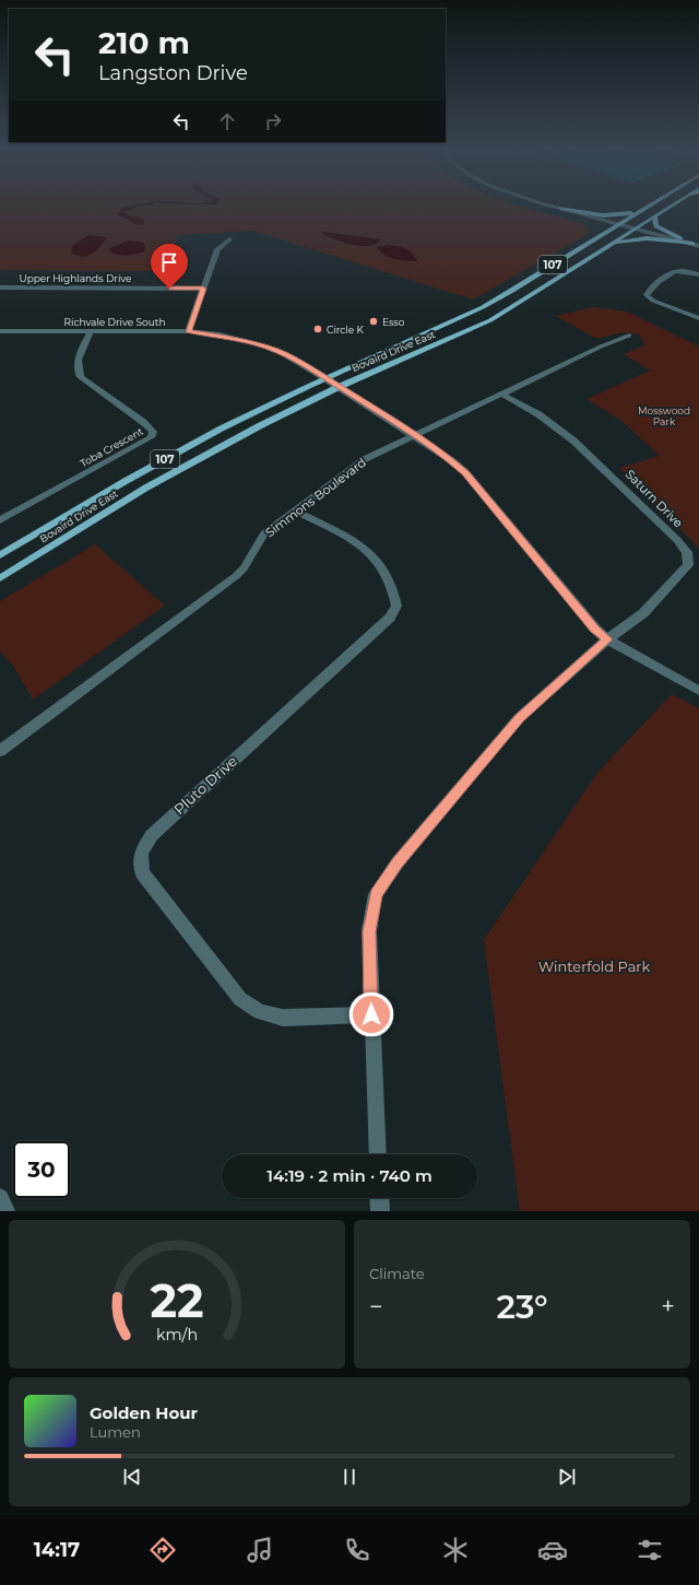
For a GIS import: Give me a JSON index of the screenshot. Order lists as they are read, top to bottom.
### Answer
{
  "streets": {
    "main road": ["107", "Bovaird Drive East"],
    "street": [
      "Upper Highlands Drive",
      "Richvale Drive South",
      "Toba Crescent",
      "Simmons Boulevard",
      "Saturn Drive",
      "Pluto Drive"
    ]
  },
  "crossings": [
    ["Richvale Drive South", "Bovaird Drive East"],
    ["Richvale Drive South", "Toba Crescent"],
    ["Richvale Drive South", "Simmons Boulevard"],
    ["Richvale Drive South", "Saturn Drive"],
    ["Simmons Boulevard", "Saturn Drive"],
    ["Simmons Boulevard", "Pluto Drive"]
  ],
  "parks": ["Mosswood Park", "Winterfold Park"],
  "places": ["Esso", "Circle K"],
  "page": {
    "turn": ["210 m", "Langston Drive"],
    "limit": "30",
    "trip": "14:19 · 2 min · 740 m",
    "tile": "Climate",
    "heat": ["−", "23°", "+"],
    "song": ["Golden Hour", "Lumen"],
    "tabs": "14:17",
    "gauge": ["22", "km/h"]
  }
}
